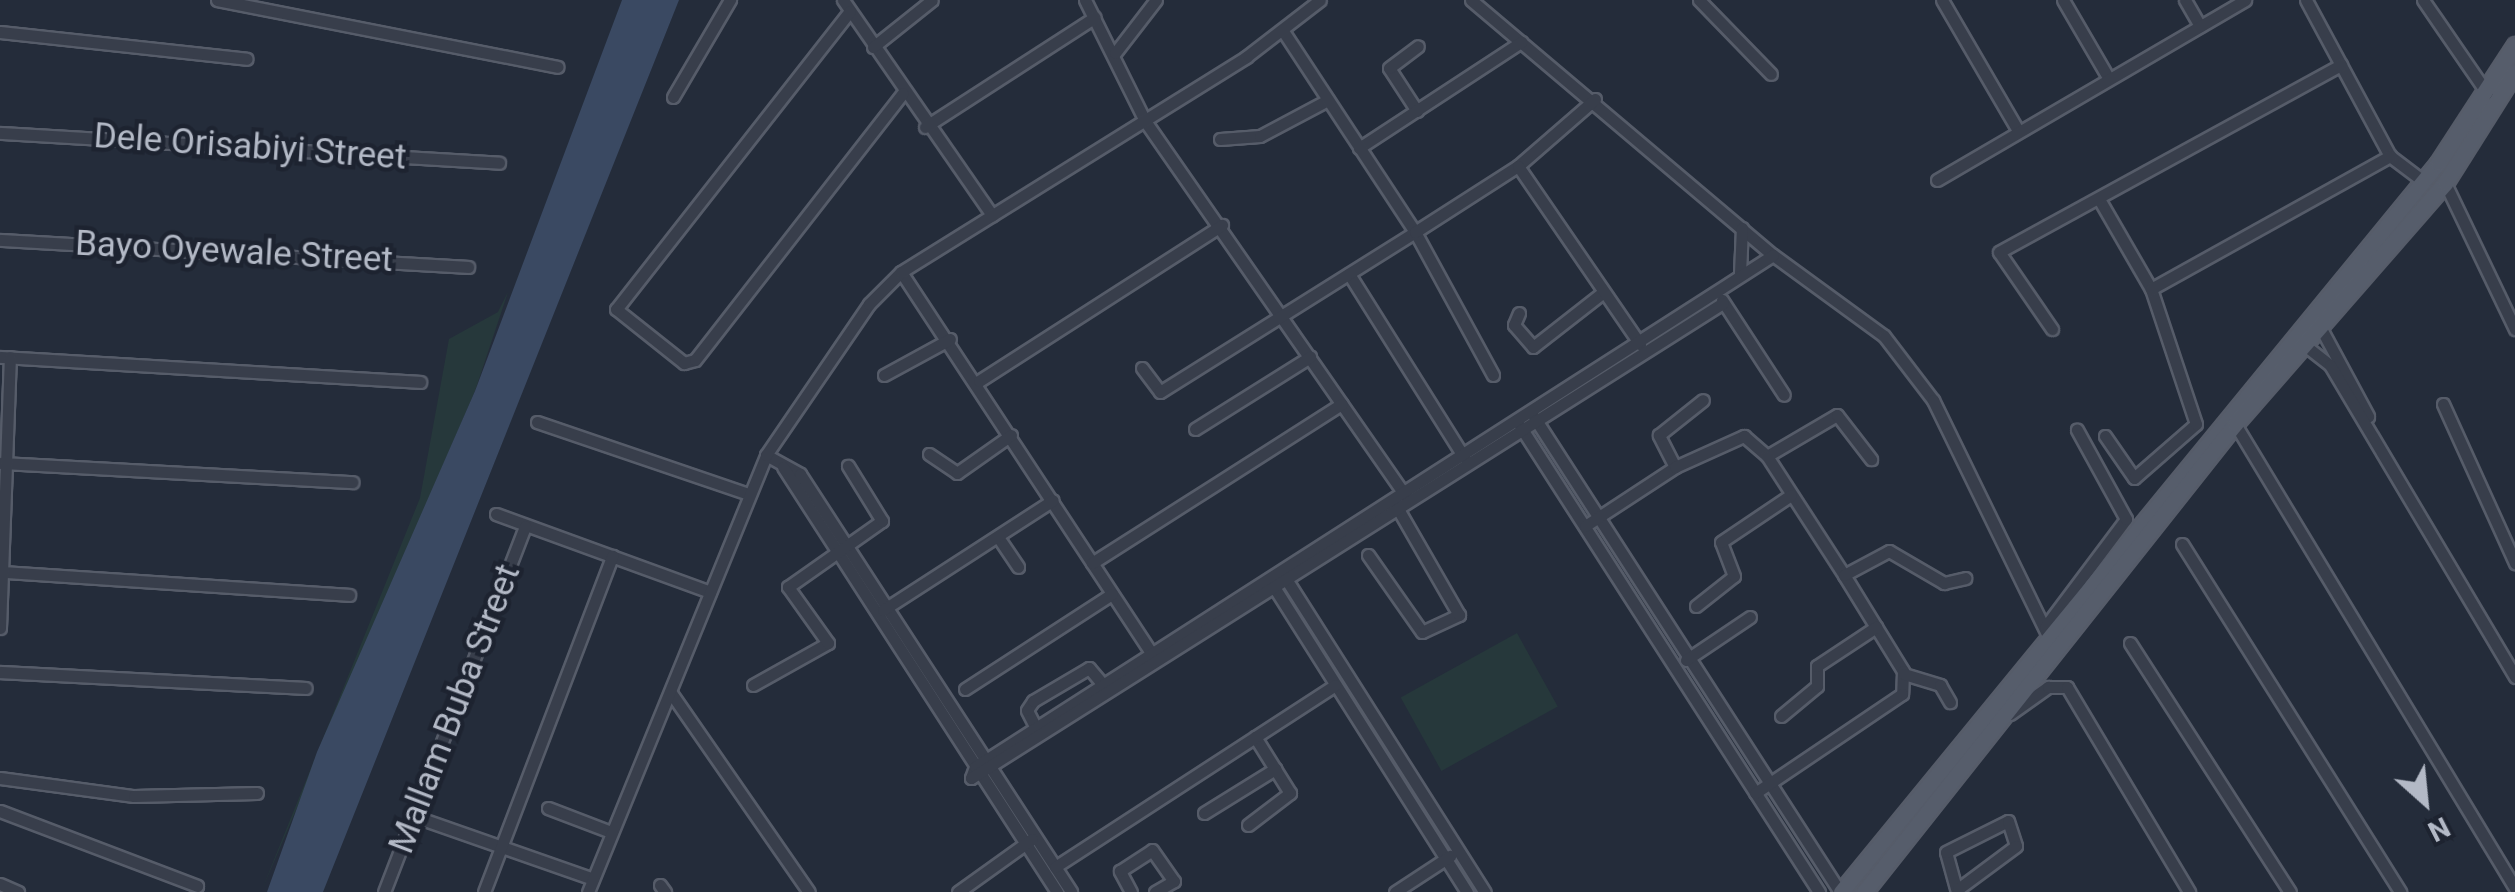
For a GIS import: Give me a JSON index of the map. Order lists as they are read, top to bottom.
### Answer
{
  "streets": {
    "street": ["Dele Orisabiyi Street", "Bayo Oyewale Street", "Mallam Buba Street"]
  },
  "north": "bottom right"
}
